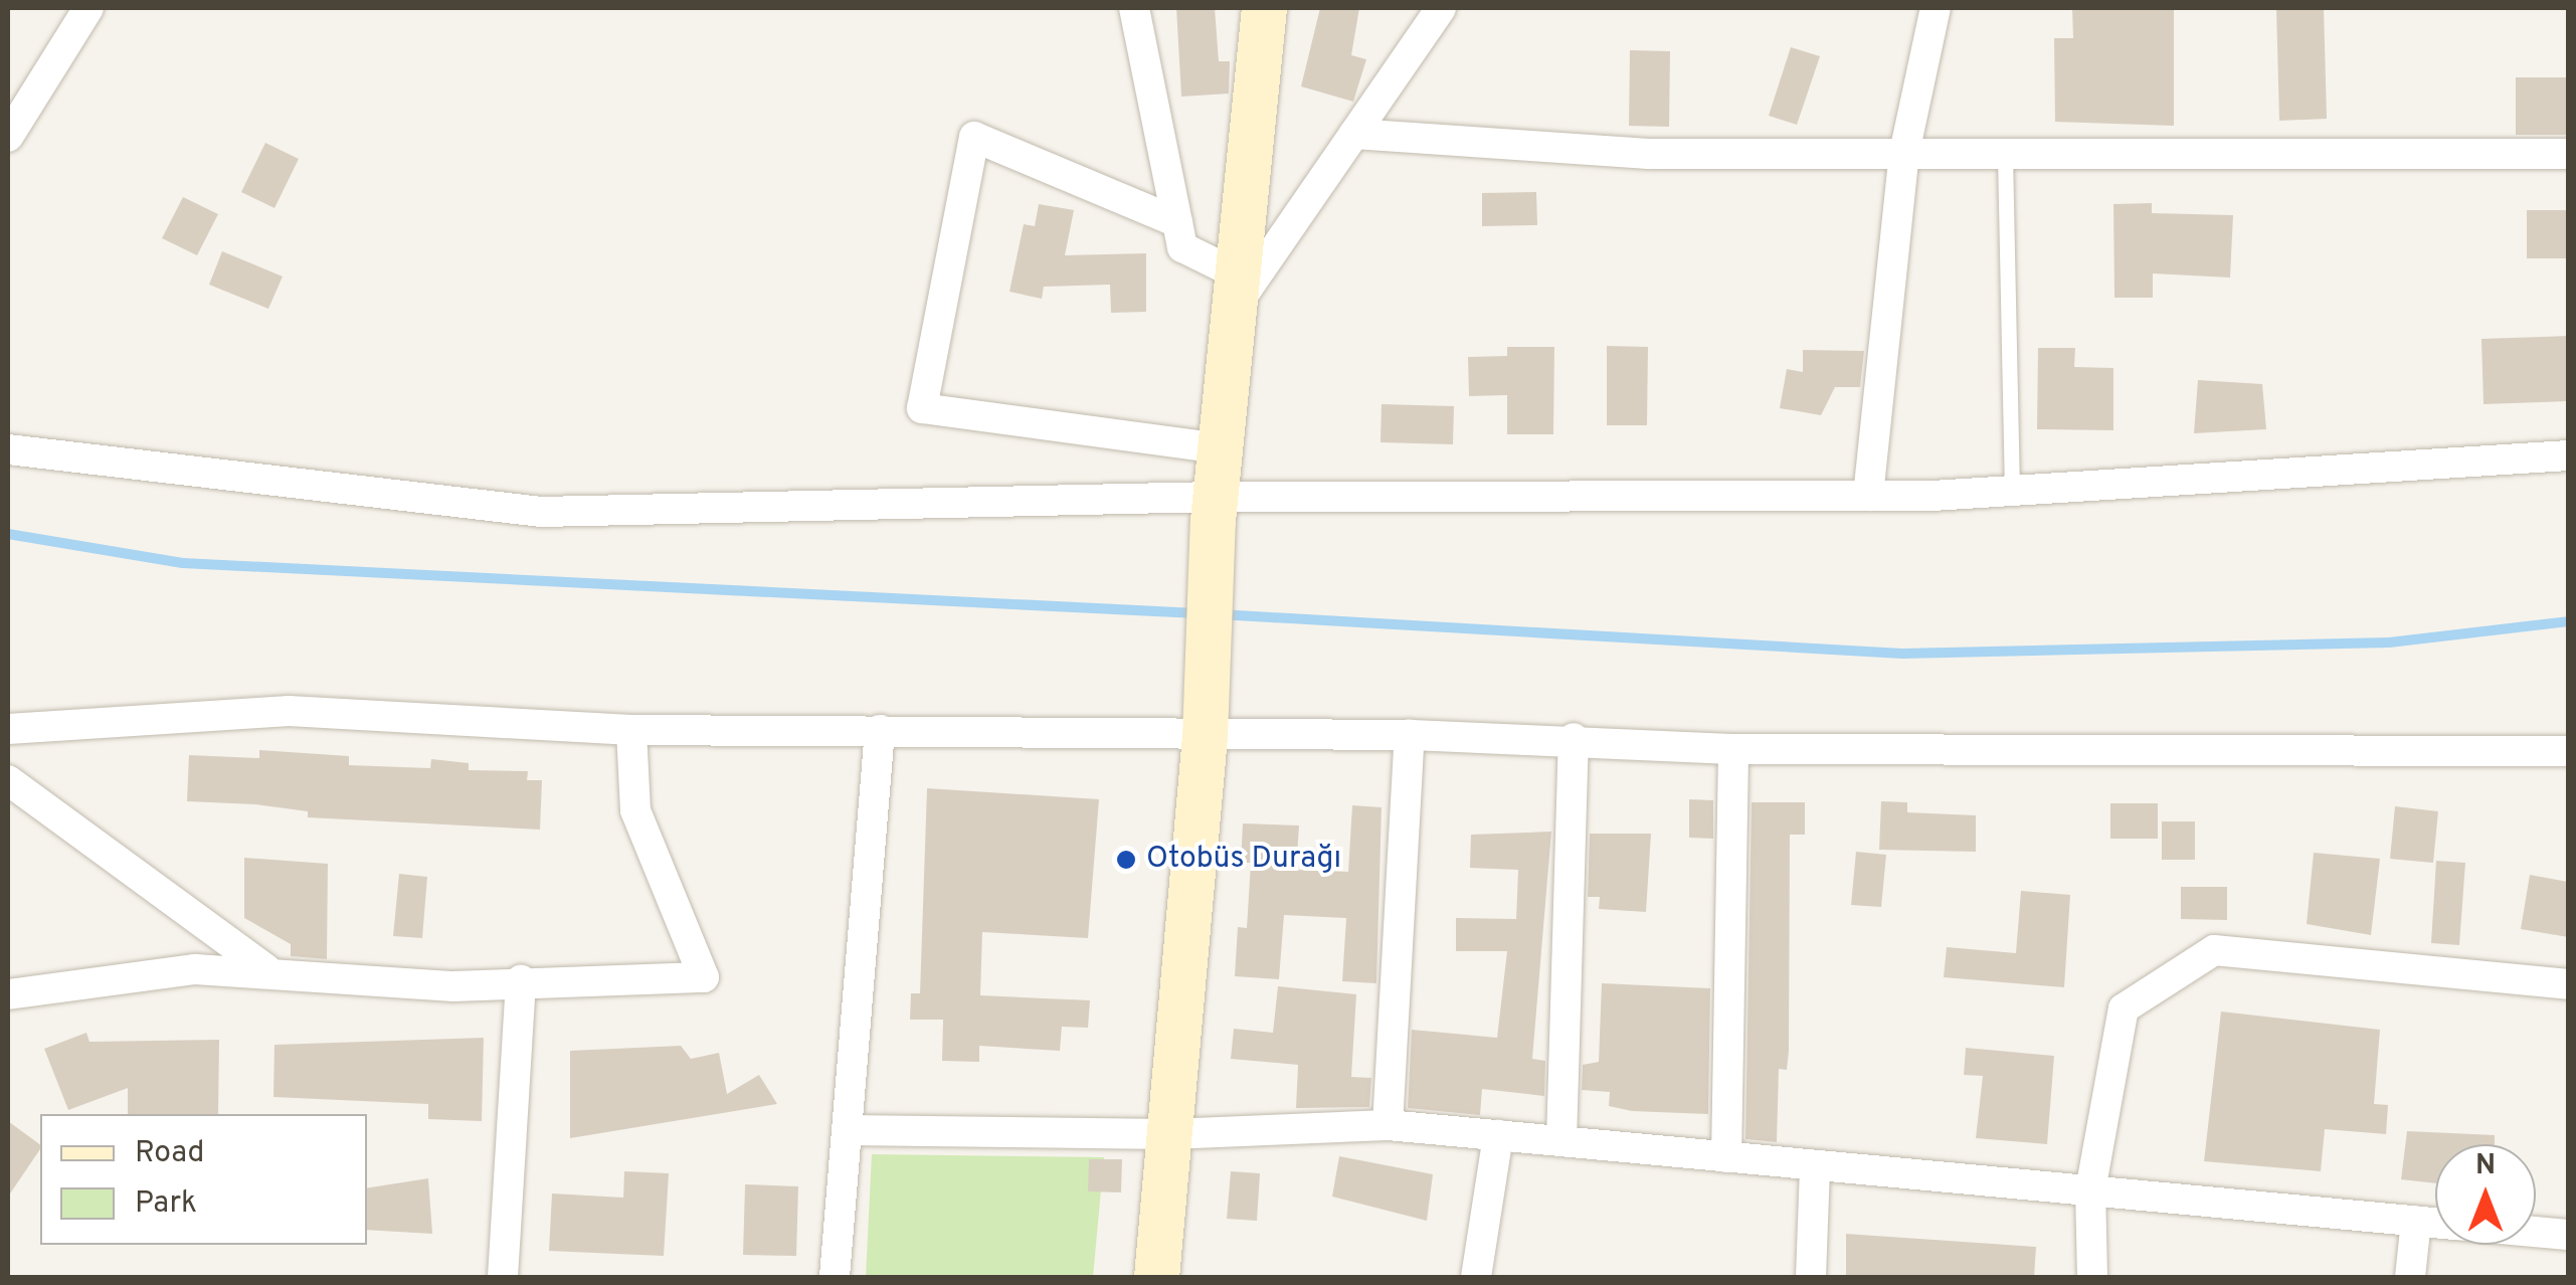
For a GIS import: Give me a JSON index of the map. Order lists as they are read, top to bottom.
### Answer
{
  "places": ["Otobüs Durağı"],
  "legend": ["Road", "Park"],
  "north": "top"
}
